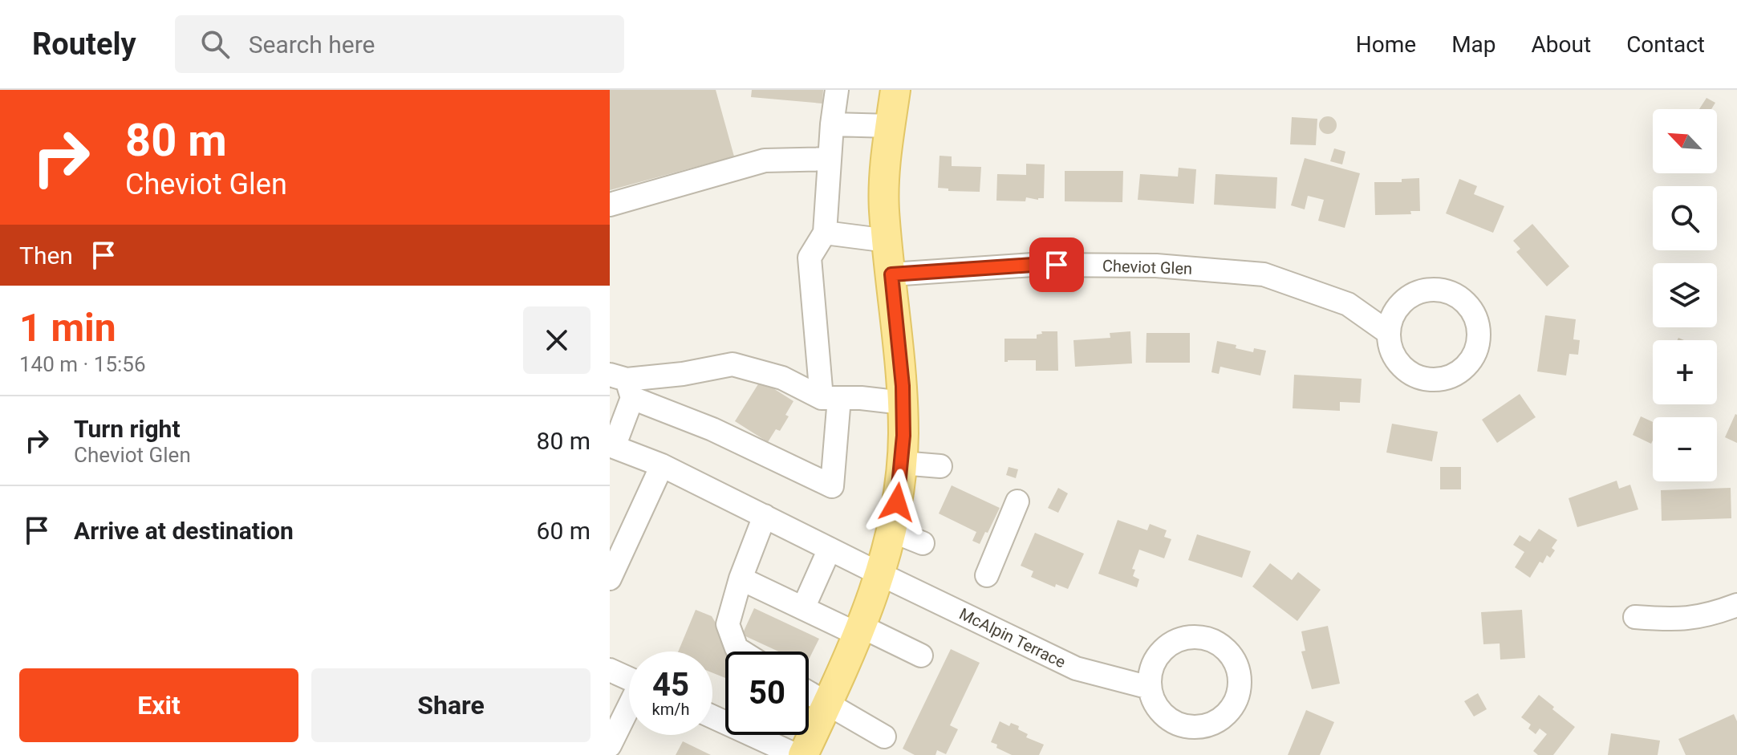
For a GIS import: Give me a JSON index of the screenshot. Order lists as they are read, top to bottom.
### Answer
{
  "streets": {
    "street": ["Cheviot Glen", "McAlpin Terrace"]
  },
  "north": "top left",
  "page": {
    "header": "Routely",
    "search": "Search here",
    "nav": [
      "Home",
      "Map",
      "About",
      "Contact"
    ],
    "turn": ["80 m", "Cheviot Glen"],
    "map_buttons": ["+", "−"],
    "then": "Then",
    "heading": ["1 min", "140 m · 15:56"],
    "list": [
      {
        "name": "Turn right",
        "note": "Cheviot Glen",
        "value": "80 m"
      },
      {
        "name": "Arrive at destination",
        "value": "60 m"
      }
    ],
    "speed": "45 km/h",
    "limit": "50",
    "buttons": ["Exit", "Share"]
  }
}
